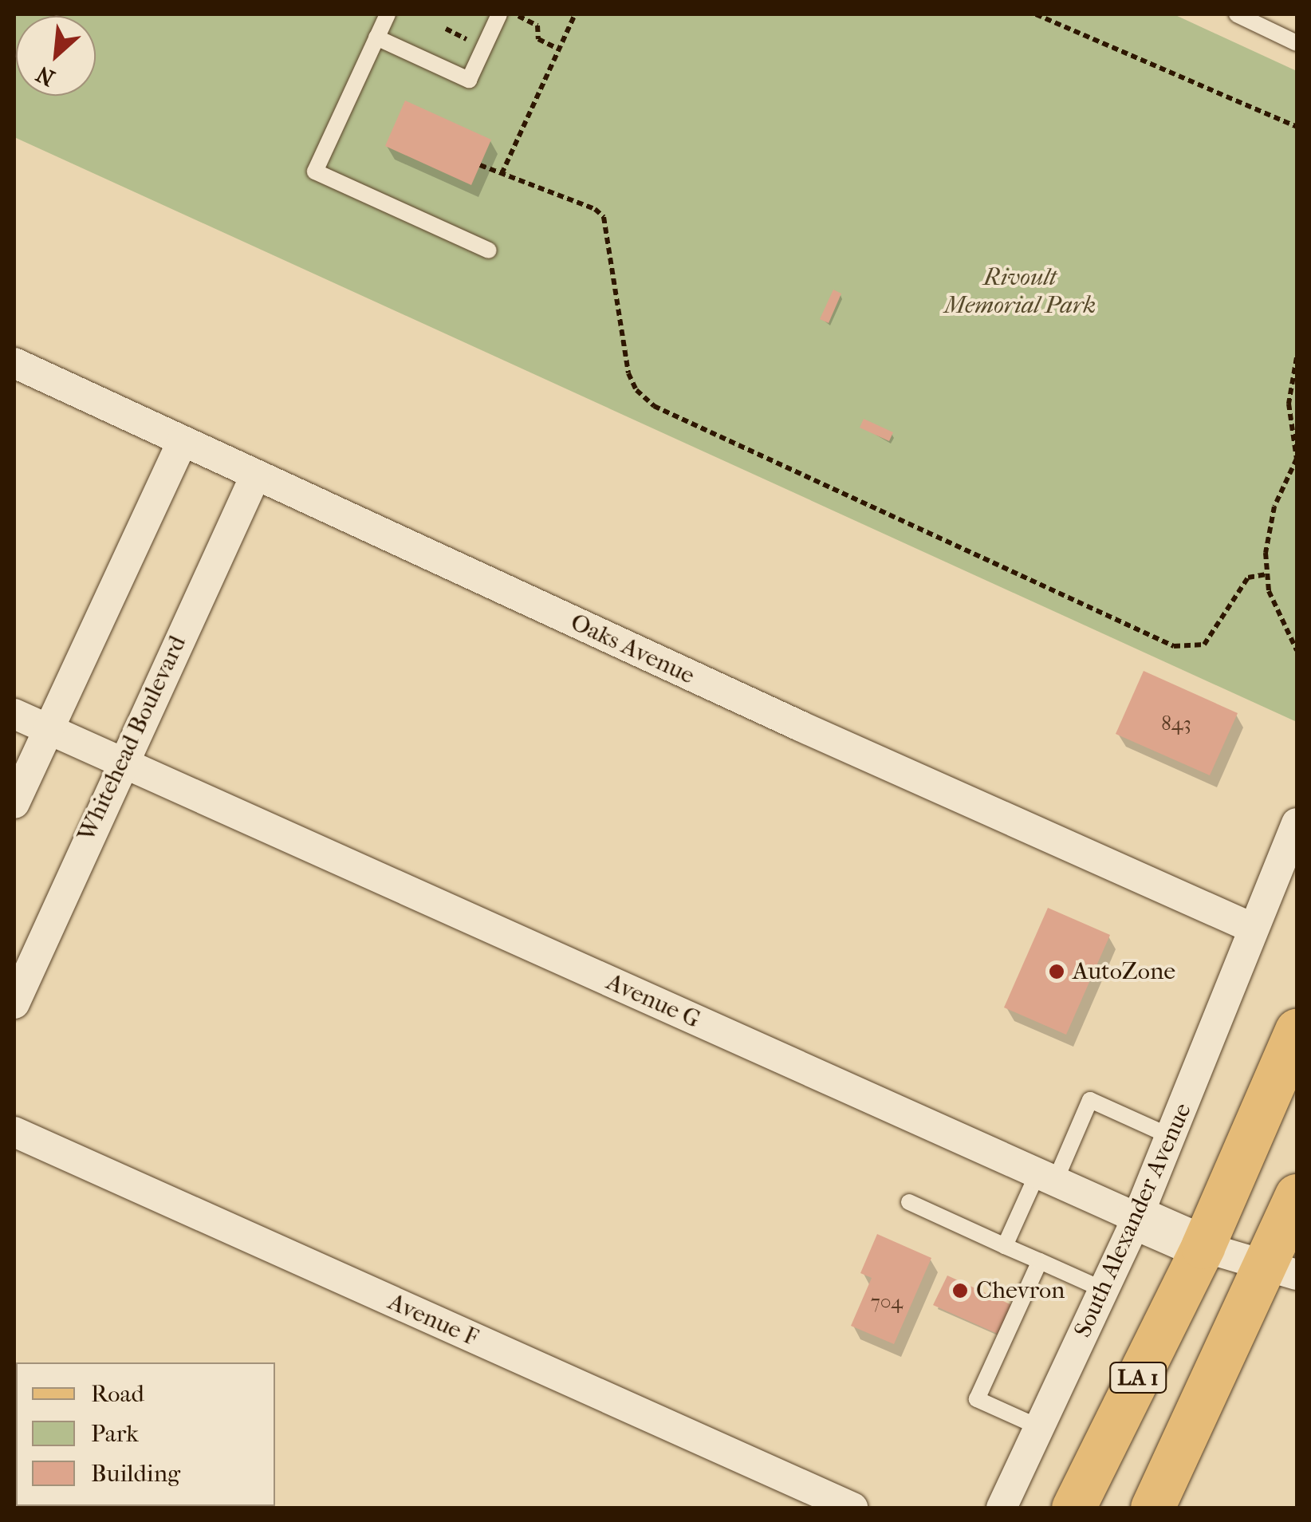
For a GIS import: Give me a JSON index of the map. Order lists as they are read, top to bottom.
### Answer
{
  "streets": {
    "main road": ["LA 1"],
    "street": [
      "Oaks Avenue",
      "Whitehead Boulevard",
      "Avenue G",
      "South Alexander Avenue",
      "Avenue F"
    ]
  },
  "crossings": [
    ["Oaks Avenue", "Whitehead Boulevard"],
    ["Oaks Avenue", "South Alexander Avenue"],
    ["Whitehead Boulevard", "Avenue G"],
    ["Avenue G", "South Alexander Avenue"],
    ["Avenue G", "LA 1"]
  ],
  "parks": ["Rivoult Memorial Park"],
  "places": ["AutoZone", "Chevron"],
  "house_numbers": ["843", "704"],
  "legend": ["Road", "Park", "Building"],
  "north": "bottom left"
}
